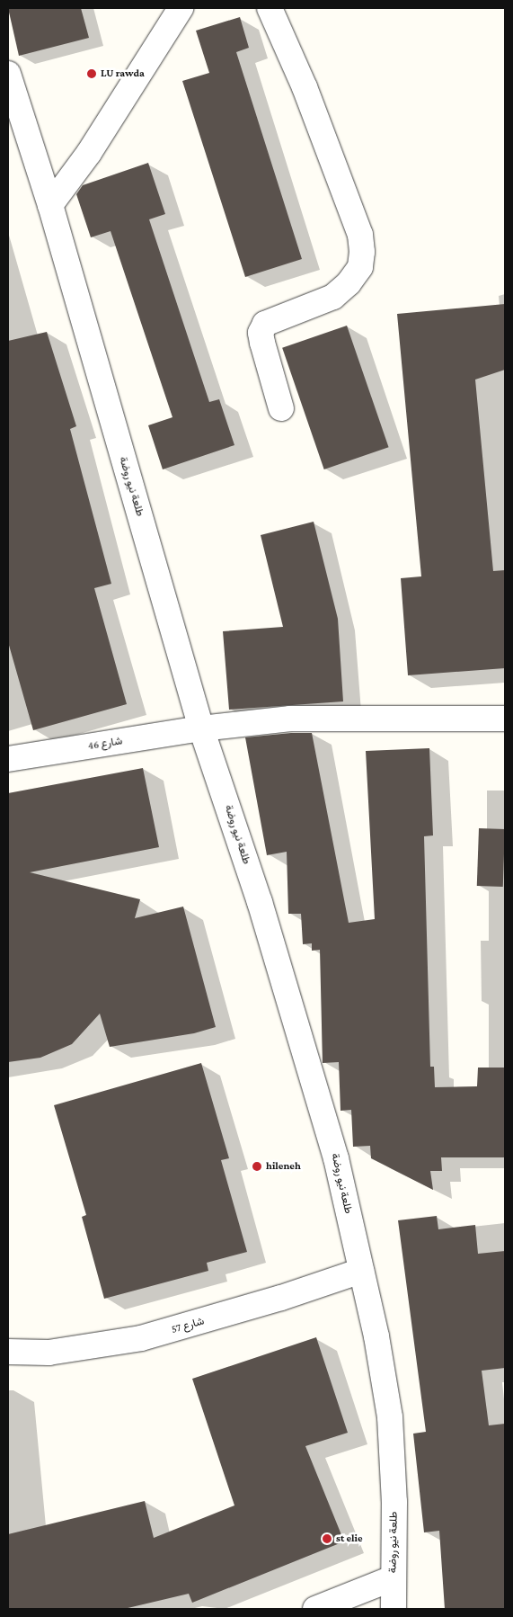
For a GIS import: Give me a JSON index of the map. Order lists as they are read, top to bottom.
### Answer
{
  "streets": {
    "street": ["طلعة نيو روضة", "شارع 46", "شارع 57"]
  },
  "crossings": [
    ["طلعة نيو روضة", "شارع 46"],
    ["طلعة نيو روضة", "شارع 57"]
  ],
  "places": ["LU rawda", "hileneh", "st elie"]
}
